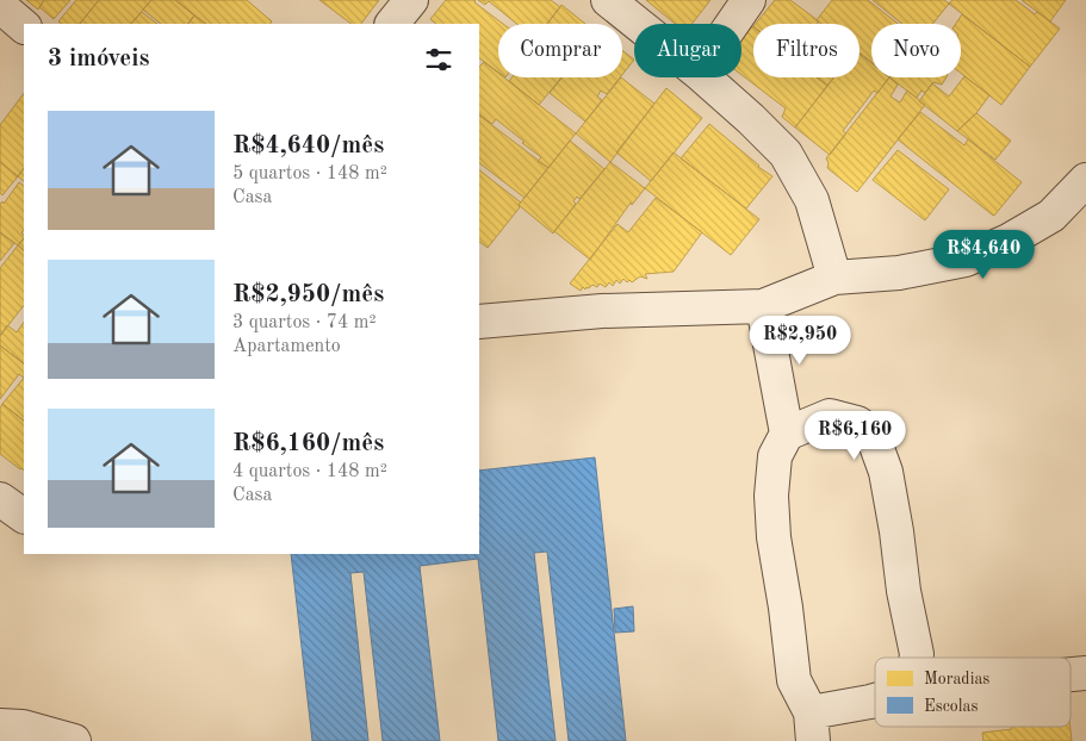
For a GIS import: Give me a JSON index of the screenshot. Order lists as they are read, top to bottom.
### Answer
{
  "legend": ["Moradias", "Escolas"],
  "page": {
    "chip": [
      "Comprar",
      "Alugar",
      "Filtros",
      "Novo"
    ],
    "heading": "3 imóveis",
    "list": [
      {
        "name": "R$4,640/mês",
        "note": "5 quartos · 148 m² · Casa"
      },
      {
        "name": "R$2,950/mês",
        "note": "3 quartos · 74 m² · Apartamento"
      },
      {
        "name": "R$6,160/mês",
        "note": "4 quartos · 148 m² · Casa"
      }
    ],
    "price": ["R$4,640", "R$2,950", "R$6,160"]
  }
}
